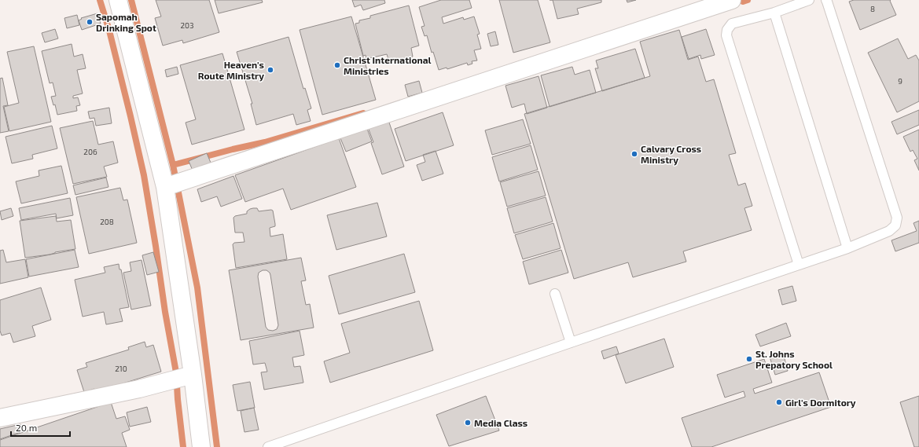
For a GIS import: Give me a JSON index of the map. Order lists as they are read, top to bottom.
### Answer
{
  "places": [
    "Sapomah Drinking Spot",
    "Christ International Ministries",
    "Heaven's Route Ministry",
    "Calvary Cross Ministry",
    "St. Johns Prepatory School",
    "Girl's Dormitory",
    "Media Class"
  ],
  "house_numbers": [
    "8",
    "203",
    "9",
    "206",
    "208",
    "210"
  ],
  "scale_bar": "20 m"
}
